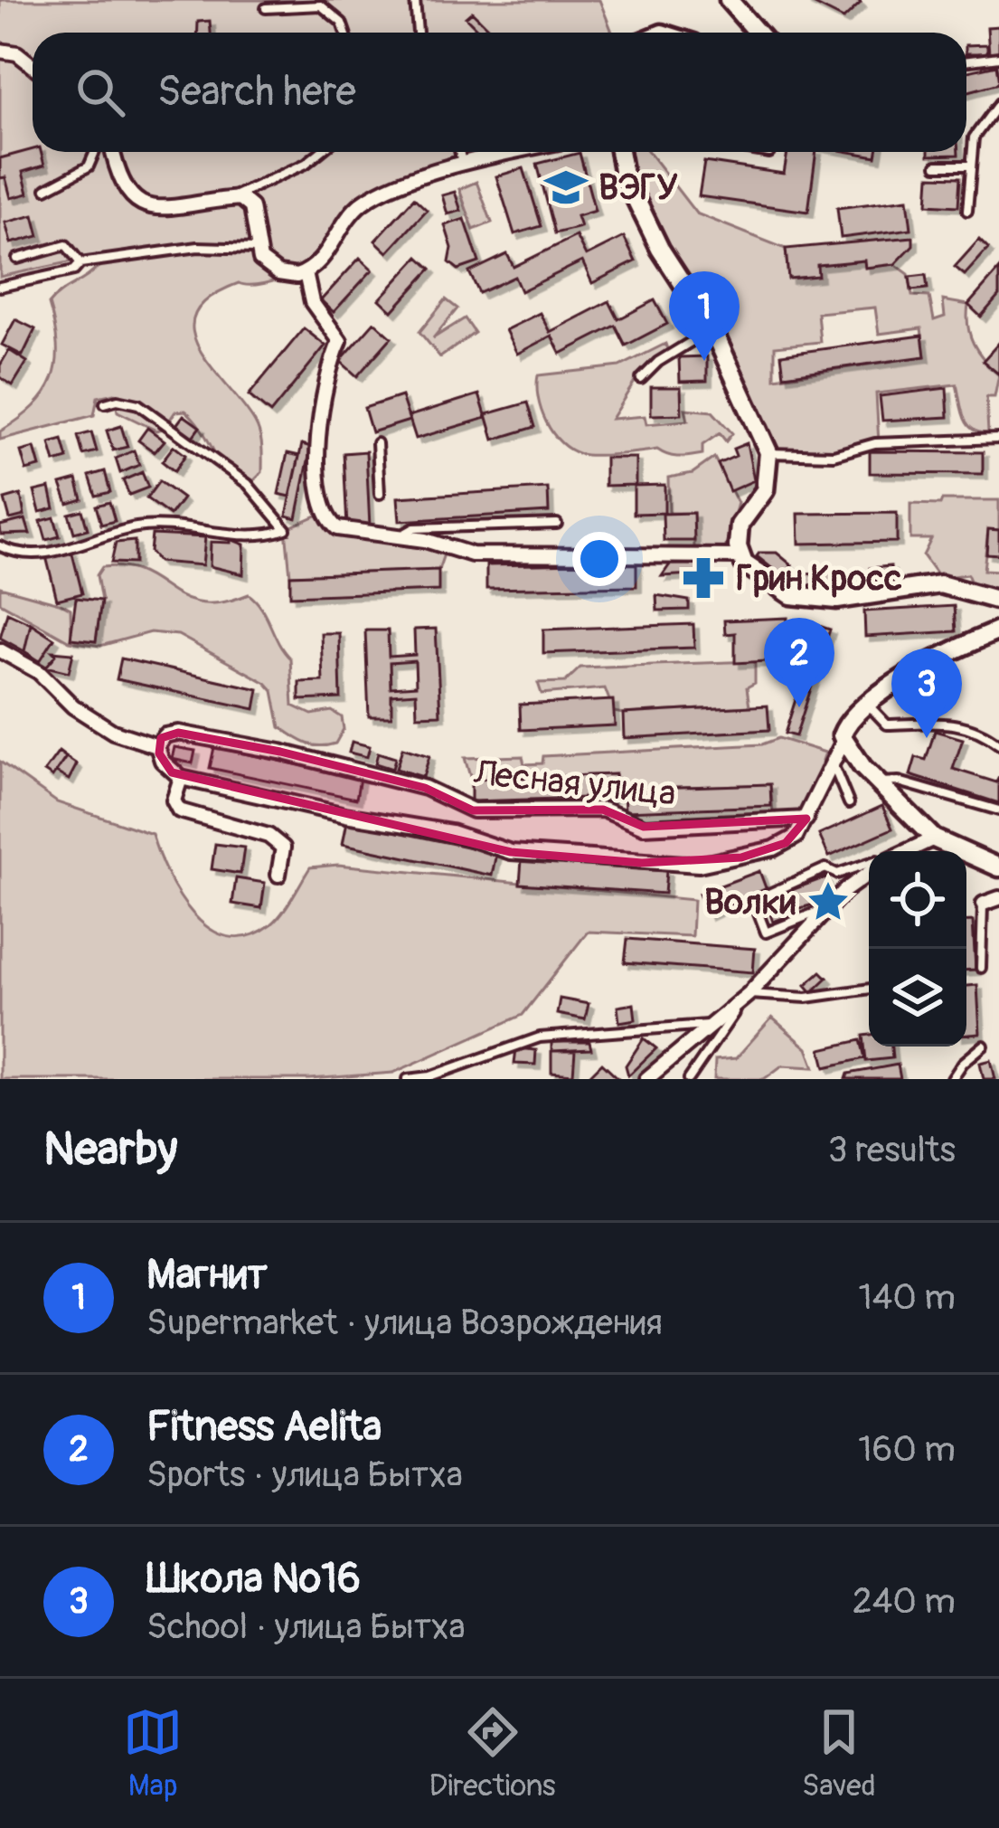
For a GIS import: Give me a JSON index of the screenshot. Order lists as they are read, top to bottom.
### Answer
{
  "streets": {
    "street": ["Лесная улица"]
  },
  "places": {
    "school or university": ["ВЭГУ"],
    "pharmacy": ["Грин Кросс"],
    "place": ["Волки"]
  },
  "page": {
    "search": "Search here",
    "pins": ["1", "2", "3"],
    "heading": ["Nearby", "3 results"],
    "list": [
      {
        "mark": "1",
        "name": "Магнит",
        "note": "Supermarket · улица Возрождения",
        "value": "140 m"
      },
      {
        "mark": "2",
        "name": "Fitness Aelita",
        "note": "Sports · улица Бытха",
        "value": "160 m"
      },
      {
        "mark": "3",
        "name": "Школа №16",
        "note": "School · улица Бытха",
        "value": "240 m"
      }
    ],
    "nav": ["Map", "Directions", "Saved"]
  }
}
